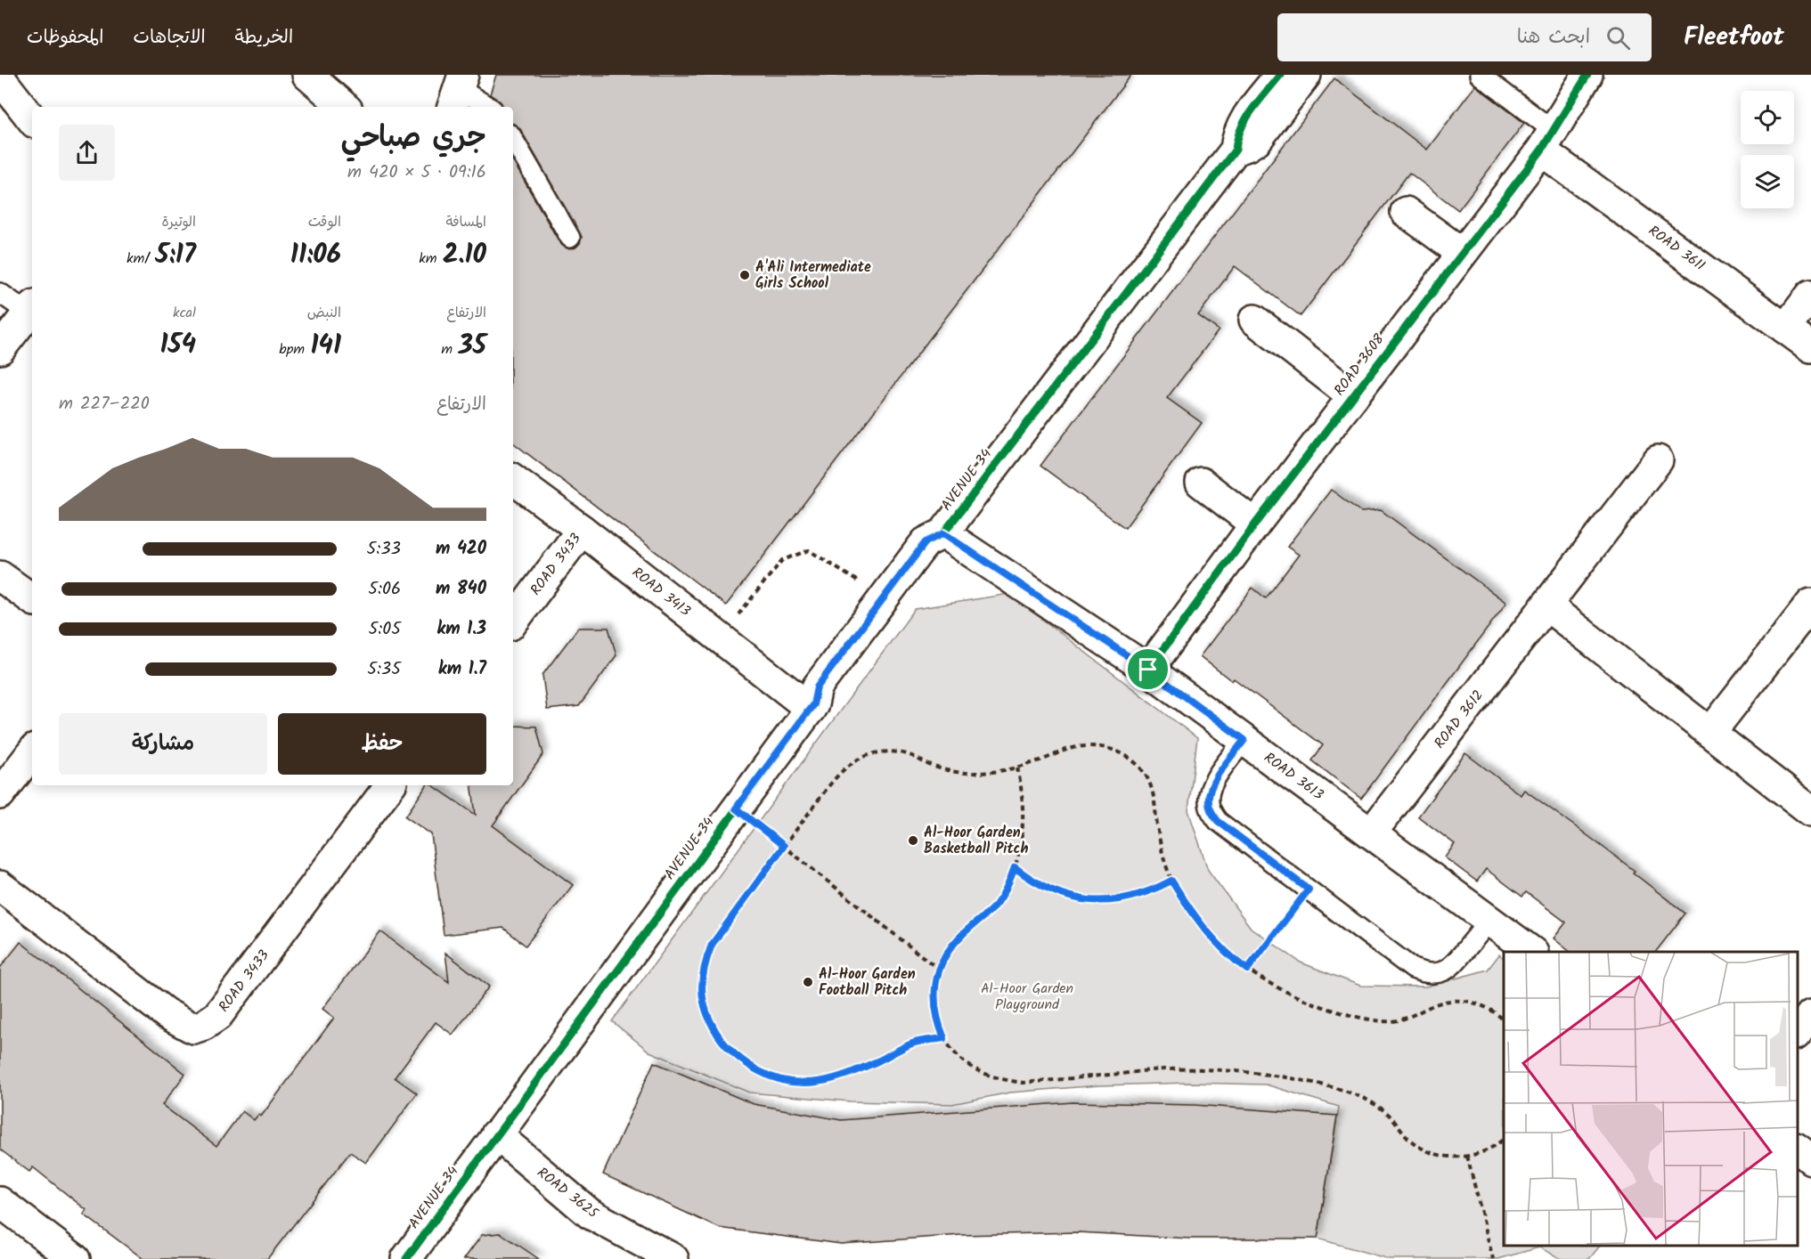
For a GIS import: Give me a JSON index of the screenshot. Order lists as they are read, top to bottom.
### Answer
{
  "streets": {
    "street": [
      "ROAD 3611",
      "ROAD 3608",
      "AVENUE 34",
      "ROAD 3433",
      "ROAD 3413",
      "ROAD 3612",
      "ROAD 3613",
      "ROAD 3625"
    ]
  },
  "crossings": [
    ["ROAD 3611", "ROAD 3608"],
    ["ROAD 3608", "ROAD 3613"],
    ["AVENUE 34", "ROAD 3413"],
    ["AVENUE 34", "ROAD 3613"],
    ["AVENUE 34", "ROAD 3625"],
    ["ROAD 3433", "ROAD 3413"],
    ["ROAD 3612", "ROAD 3613"]
  ],
  "parks": ["Al-Hoor Garden Playground"],
  "places": ["A'Ali Intermediate Girls School", "Al-Hoor Garden Basketball Pitch", "Al-Hoor Garden Football Pitch"],
  "page": {
    "header": "Fleetfoot",
    "search": "ابحث هنا",
    "nav": ["الخريطة", "الاتجاهات", "المحفوظات"],
    "heading": ["جري صباحي", "09:16 · 5 × 420 m"],
    "stats": [
      ["المسافة", "2.10 km"],
      ["الوقت", "11:06"],
      ["الوتيرة", "5:17 /km"],
      ["الارتفاع", "35 m"],
      ["النبض", "141 bpm"],
      ["kcal", "154"]
    ],
    "chart": ["الارتفاع", "220–227 m"],
    "list": [
      {
        "name": "420 m",
        "note": "5:33"
      },
      {
        "name": "840 m",
        "note": "5:06"
      },
      {
        "name": "1.3 km",
        "note": "5:05"
      },
      {
        "name": "1.7 km",
        "note": "5:35"
      }
    ],
    "buttons": ["حفظ", "مشاركة"]
  }
}
